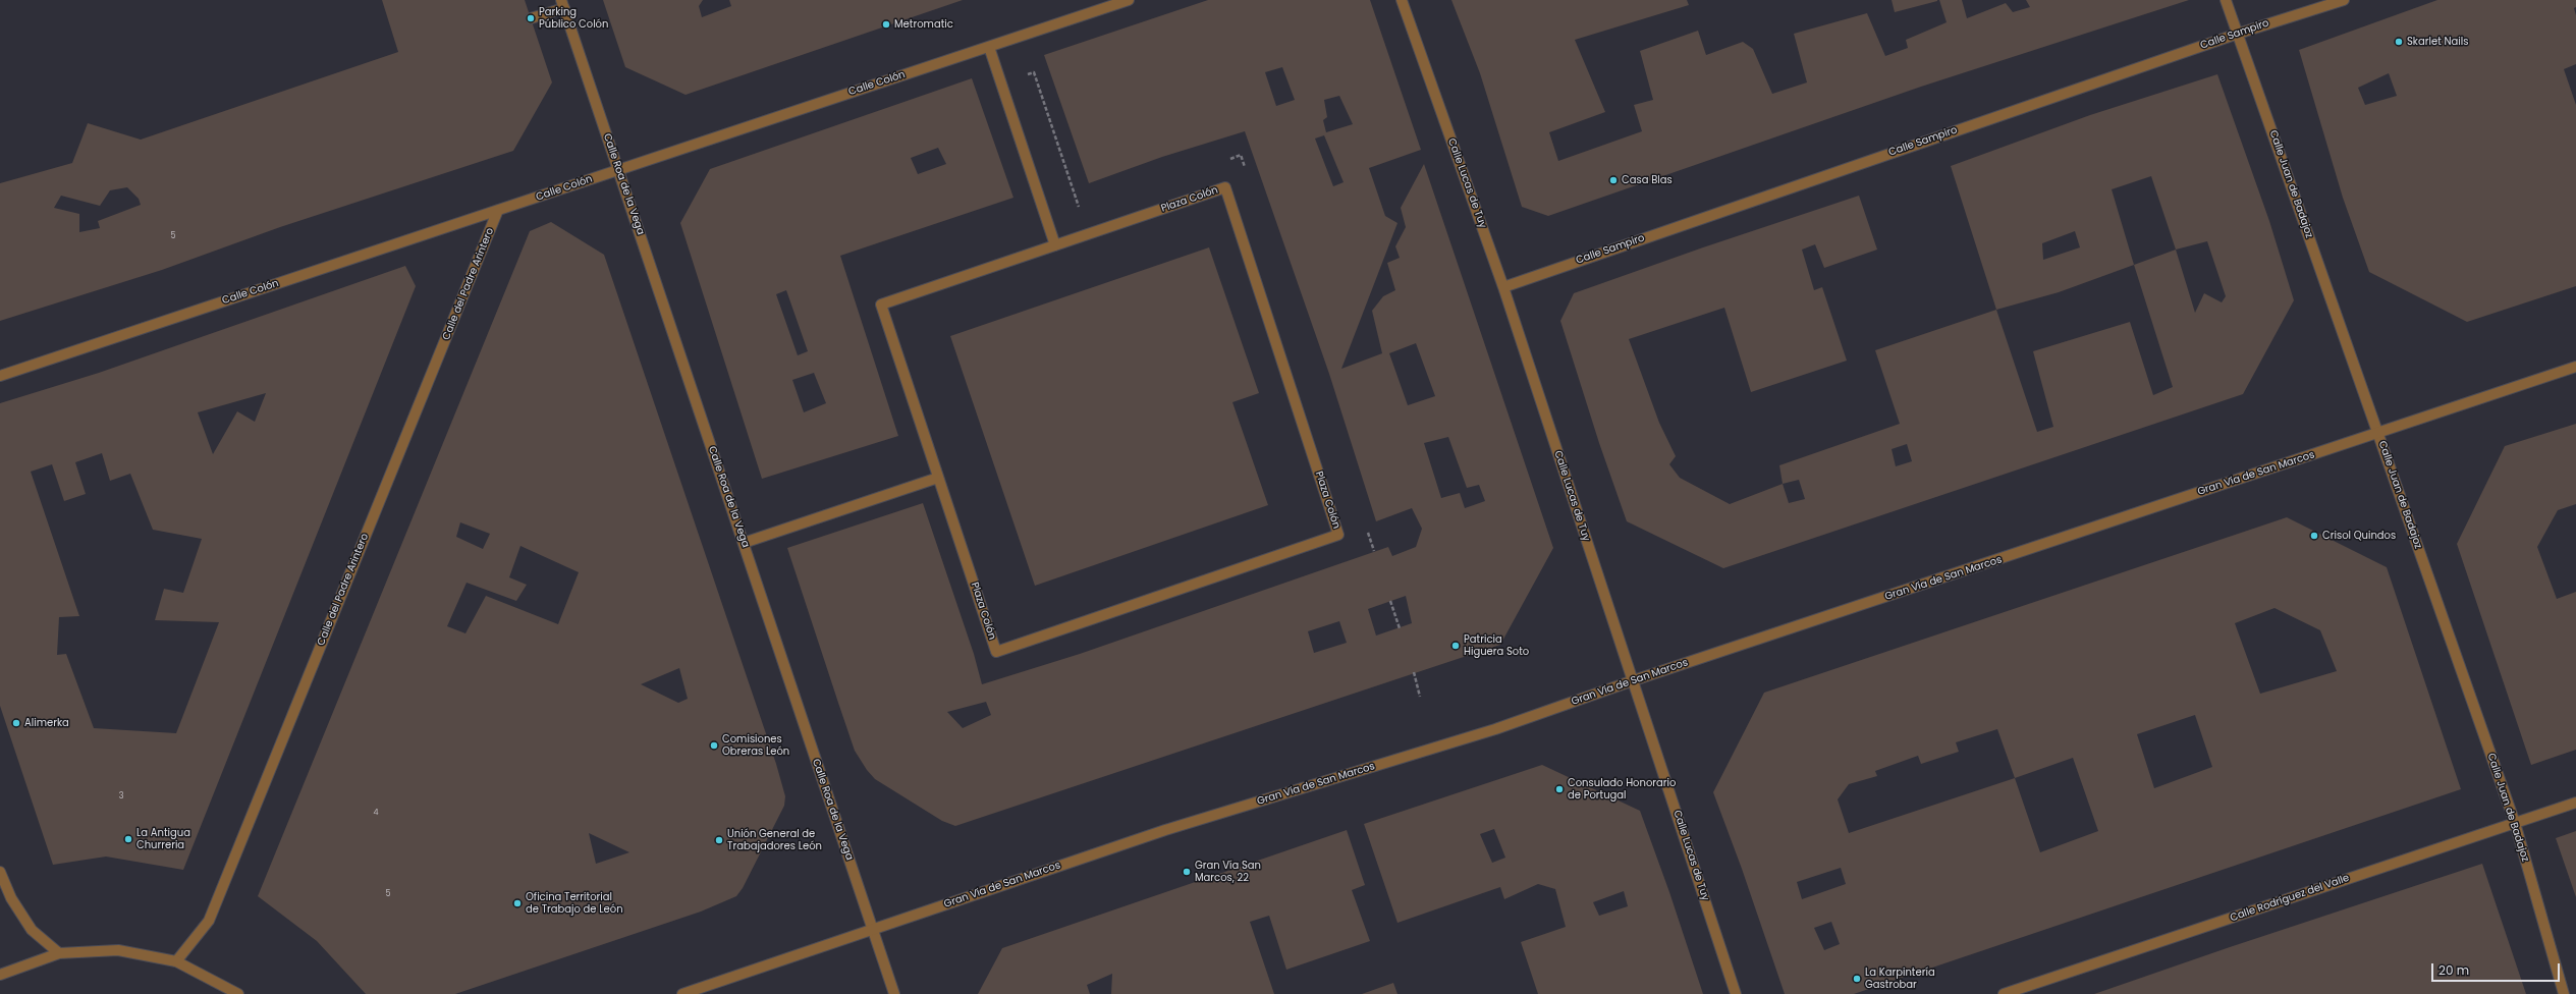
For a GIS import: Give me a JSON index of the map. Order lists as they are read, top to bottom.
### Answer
{
  "streets": {
    "street": [
      "Calle Sampiro",
      "Calle Colón",
      "Calle Lucas de Tuy",
      "Calle Roa de la Vega",
      "Calle Juan de Badajoz",
      "Plaza Colón",
      "Calle del Padre Arintero",
      "Gran Vía de San Marcos",
      "Calle Rodríguez del Valle"
    ]
  },
  "crossings": [
    ["Calle Sampiro", "Calle Lucas de Tuy"],
    ["Calle Sampiro", "Calle Juan de Badajoz"],
    ["Calle Colón", "Calle Roa de la Vega"],
    ["Calle Colón", "Calle del Padre Arintero"],
    ["Calle Lucas de Tuy", "Gran Vía de San Marcos"],
    ["Calle Roa de la Vega", "Gran Vía de San Marcos"],
    ["Calle Juan de Badajoz", "Gran Vía de San Marcos"],
    ["Calle Juan de Badajoz", "Calle Rodríguez del Valle"]
  ],
  "places": [
    "Parking Público Colón",
    "Metromatic",
    "Skarlet Nails",
    "Casa Blas",
    "Crisol Quindos",
    "Patricia Higuera Soto",
    "Alimerka",
    "Comisiones Obreras León",
    "Consulado Honorario de Portugal",
    "La Antigua Churreria",
    "Unión General de Trabajadores León",
    "Gran Vía San Marcos, 22",
    "Oficina Territorial de Trabajo de León",
    "La Karpintería Gastrobar"
  ],
  "house_numbers": [
    "5",
    "3",
    "4",
    "5"
  ],
  "scale_bar": "20 m"
}
